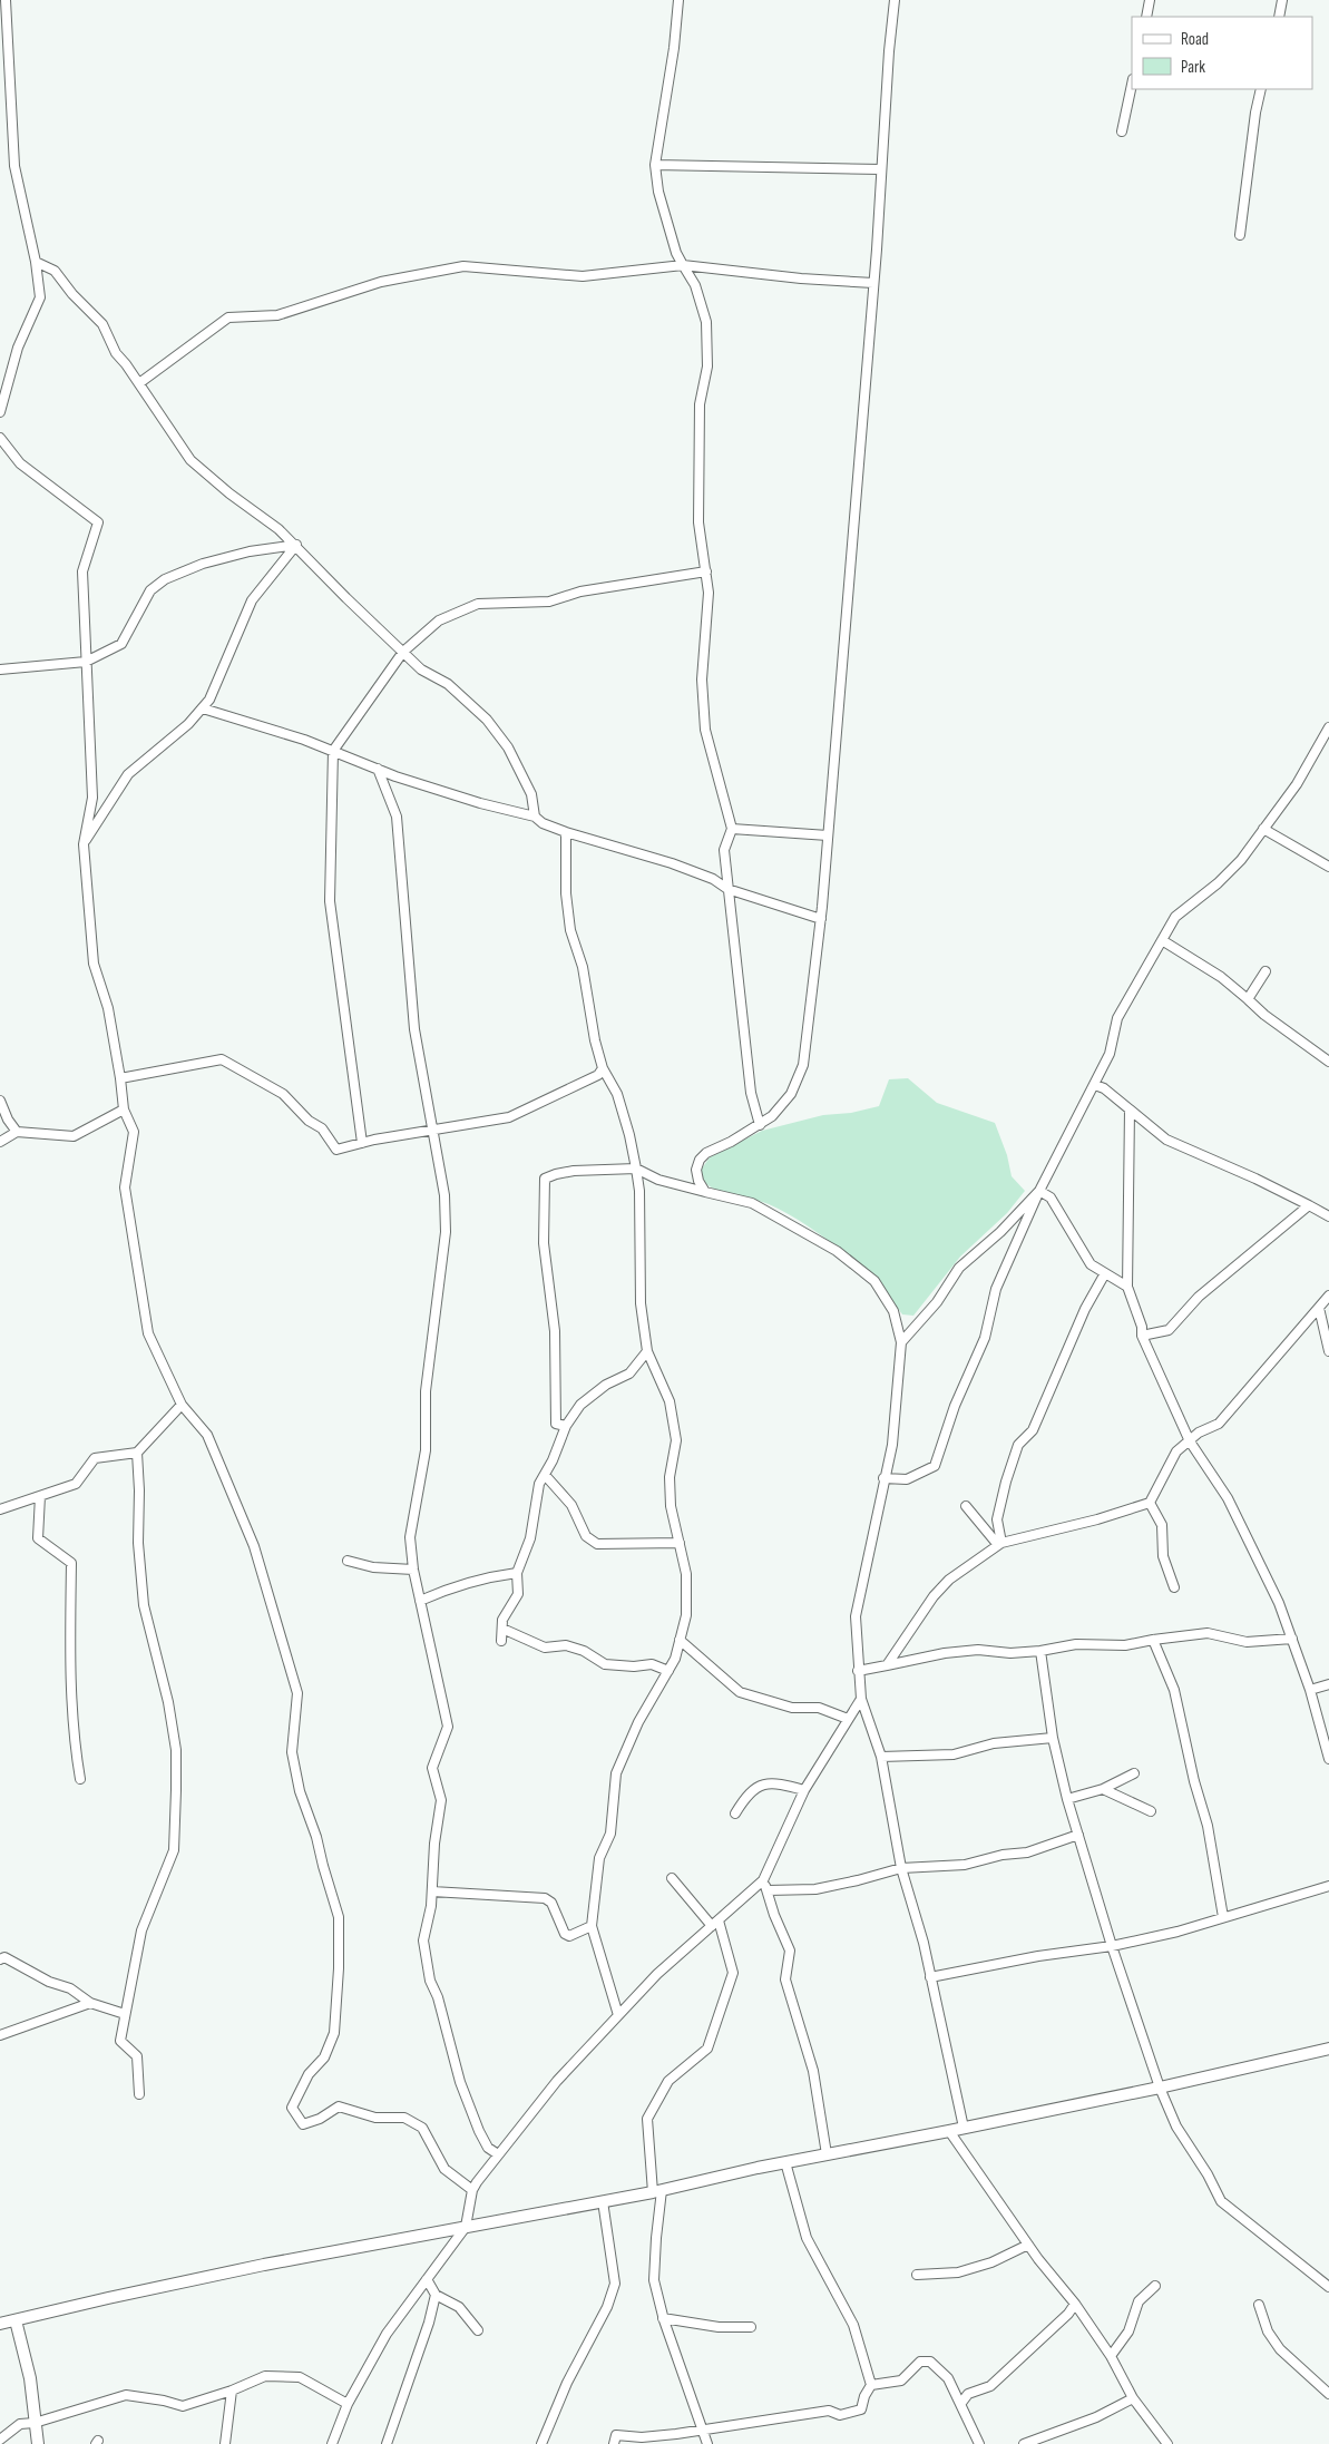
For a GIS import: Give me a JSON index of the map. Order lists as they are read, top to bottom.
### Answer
{
  "legend": ["Road", "Park"]
}
